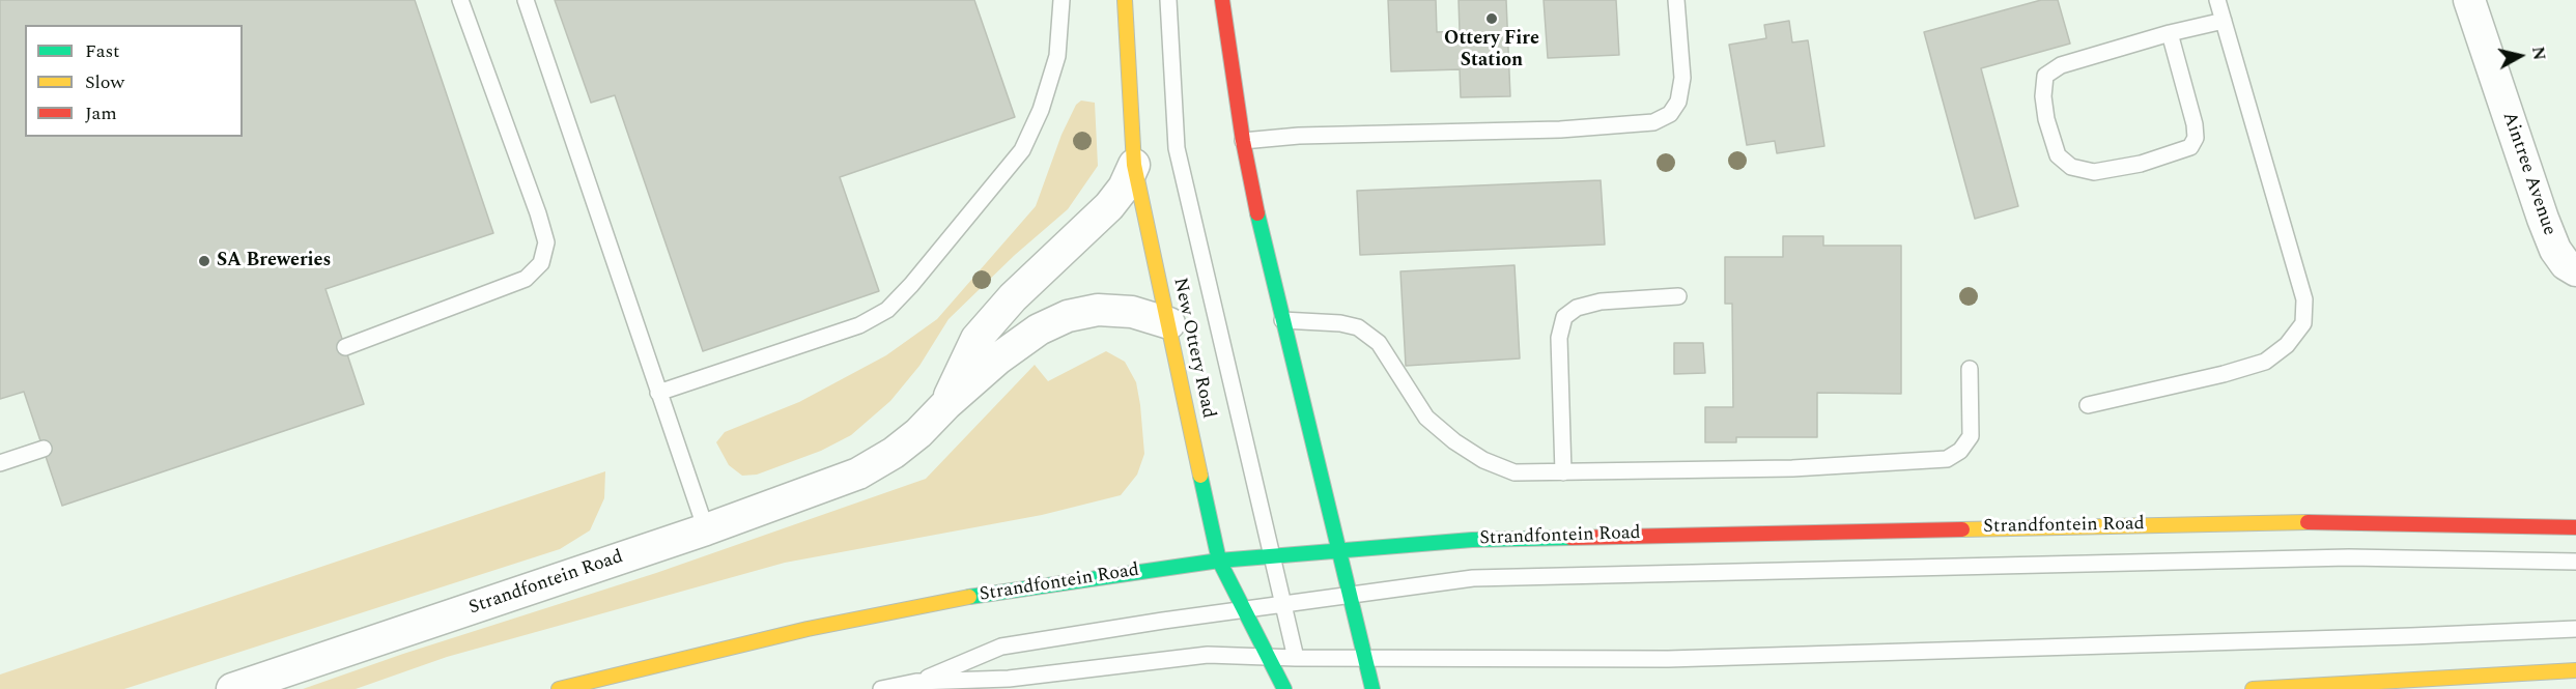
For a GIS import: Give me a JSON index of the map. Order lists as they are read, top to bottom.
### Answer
{
  "streets": {
    "main road": ["New Ottery Road", "Strandfontein Road"],
    "street": ["Aintree Avenue"]
  },
  "crossings": [
    ["New Ottery Road", "Strandfontein Road"]
  ],
  "places": ["Ottery Fire Station", "SA Breweries"],
  "legend": ["Fast", "Slow", "Jam"],
  "north": "right"
}
